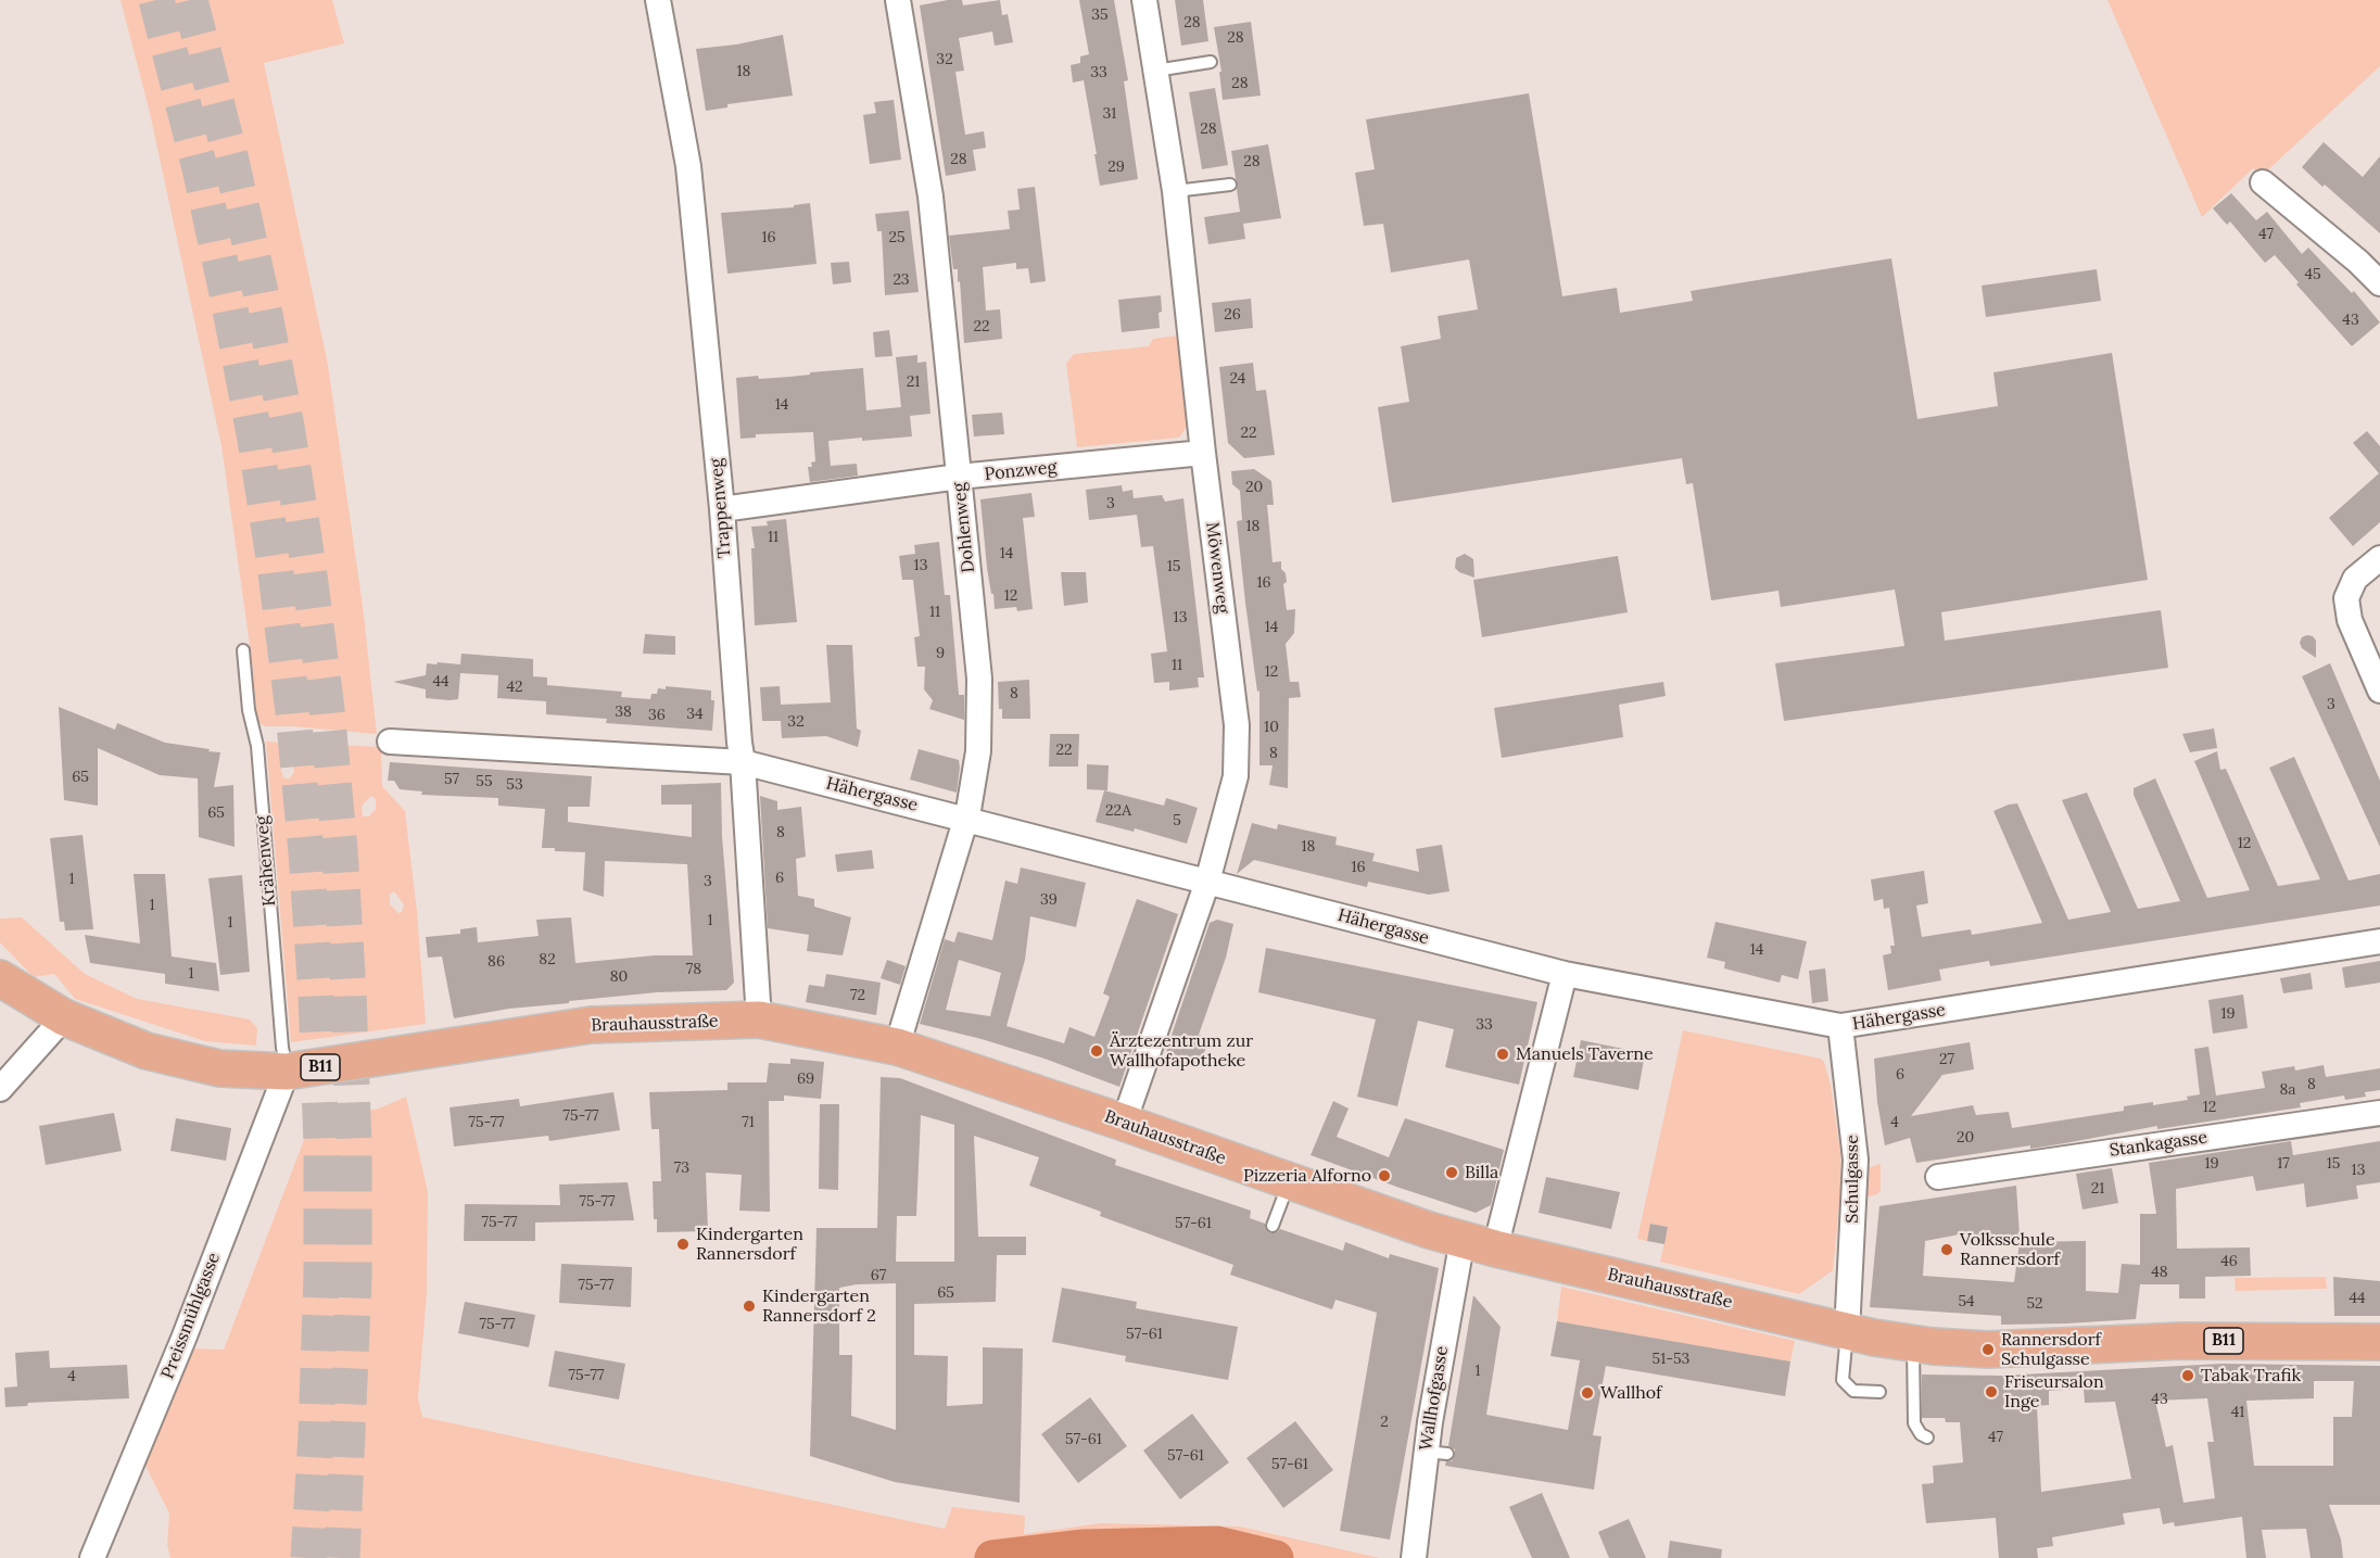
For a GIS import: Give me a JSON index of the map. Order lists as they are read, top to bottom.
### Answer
{
  "streets": {
    "main road": ["Brauhausstraße", "B11"],
    "street": [
      "Ponzweg",
      "Trappenweg",
      "Dohlenweg",
      "Möwenweg",
      "Hähergasse",
      "Stankagasse",
      "Schulgasse",
      "Preissmühlgasse",
      "Wallhofgasse"
    ],
    "lane": ["Krähenweg"]
  },
  "crossings": [
    ["Ponzweg", "Trappenweg"],
    ["Ponzweg", "Dohlenweg"],
    ["Ponzweg", "Möwenweg"],
    ["Trappenweg", "Hähergasse"],
    ["Trappenweg", "Brauhausstraße"],
    ["Dohlenweg", "Hähergasse"],
    ["Dohlenweg", "Brauhausstraße"],
    ["Möwenweg", "Hähergasse"],
    ["Möwenweg", "Brauhausstraße"],
    ["Hähergasse", "Schulgasse"],
    ["Hähergasse", "Wallhofgasse"],
    ["Krähenweg", "Brauhausstraße"],
    ["Krähenweg", "Preissmühlgasse"],
    ["Brauhausstraße", "Schulgasse"],
    ["Brauhausstraße", "Preissmühlgasse"],
    ["Brauhausstraße", "Wallhofgasse"]
  ],
  "places": [
    "Ärztezentrum zur Wallhofapotheke",
    "Manuels Taverne",
    "Billa",
    "Pizzeria Alforno",
    "Kindergarten Rannersdorf",
    "Volksschule Rannersdorf",
    "Kindergarten Rannersdorf 2",
    "Rannersdorf Schulgasse",
    "Tabak Trafik",
    "Friseursalon Inge",
    "Wallhof"
  ],
  "house_numbers": [
    "35",
    "28",
    "28",
    "32",
    "18",
    "33",
    "28",
    "31",
    "28",
    "28",
    "28",
    "29",
    "47",
    "16",
    "25",
    "45",
    "23",
    "26",
    "43",
    "22",
    "24",
    "21",
    "14",
    "22",
    "20",
    "3",
    "18",
    "11",
    "14",
    "13",
    "15",
    "16",
    "12",
    "11",
    "13",
    "14",
    "9",
    "11",
    "12",
    "44",
    "42",
    "8",
    "3",
    "38",
    "34",
    "36",
    "32",
    "10",
    "22",
    "8",
    "65",
    "57",
    "55",
    "53",
    "22A",
    "65",
    "5",
    "8",
    "12",
    "18",
    "16",
    "6",
    "1",
    "3",
    "39",
    "1",
    "1",
    "1",
    "14",
    "82",
    "86",
    "78",
    "1",
    "80",
    "72",
    "19",
    "33",
    "27",
    "6",
    "69",
    "8",
    "8a",
    "12",
    "75-77",
    "75-77",
    "71",
    "4",
    "20",
    "19",
    "17",
    "15",
    "73",
    "13",
    "21",
    "75-77",
    "75-77",
    "57-61",
    "46",
    "48",
    "67",
    "75-77",
    "65",
    "44",
    "54",
    "52",
    "75-77",
    "57-61",
    "51-53",
    "1",
    "75-77",
    "4",
    "43",
    "41",
    "2",
    "47",
    "57-61",
    "57-61",
    "57-61"
  ]
}
